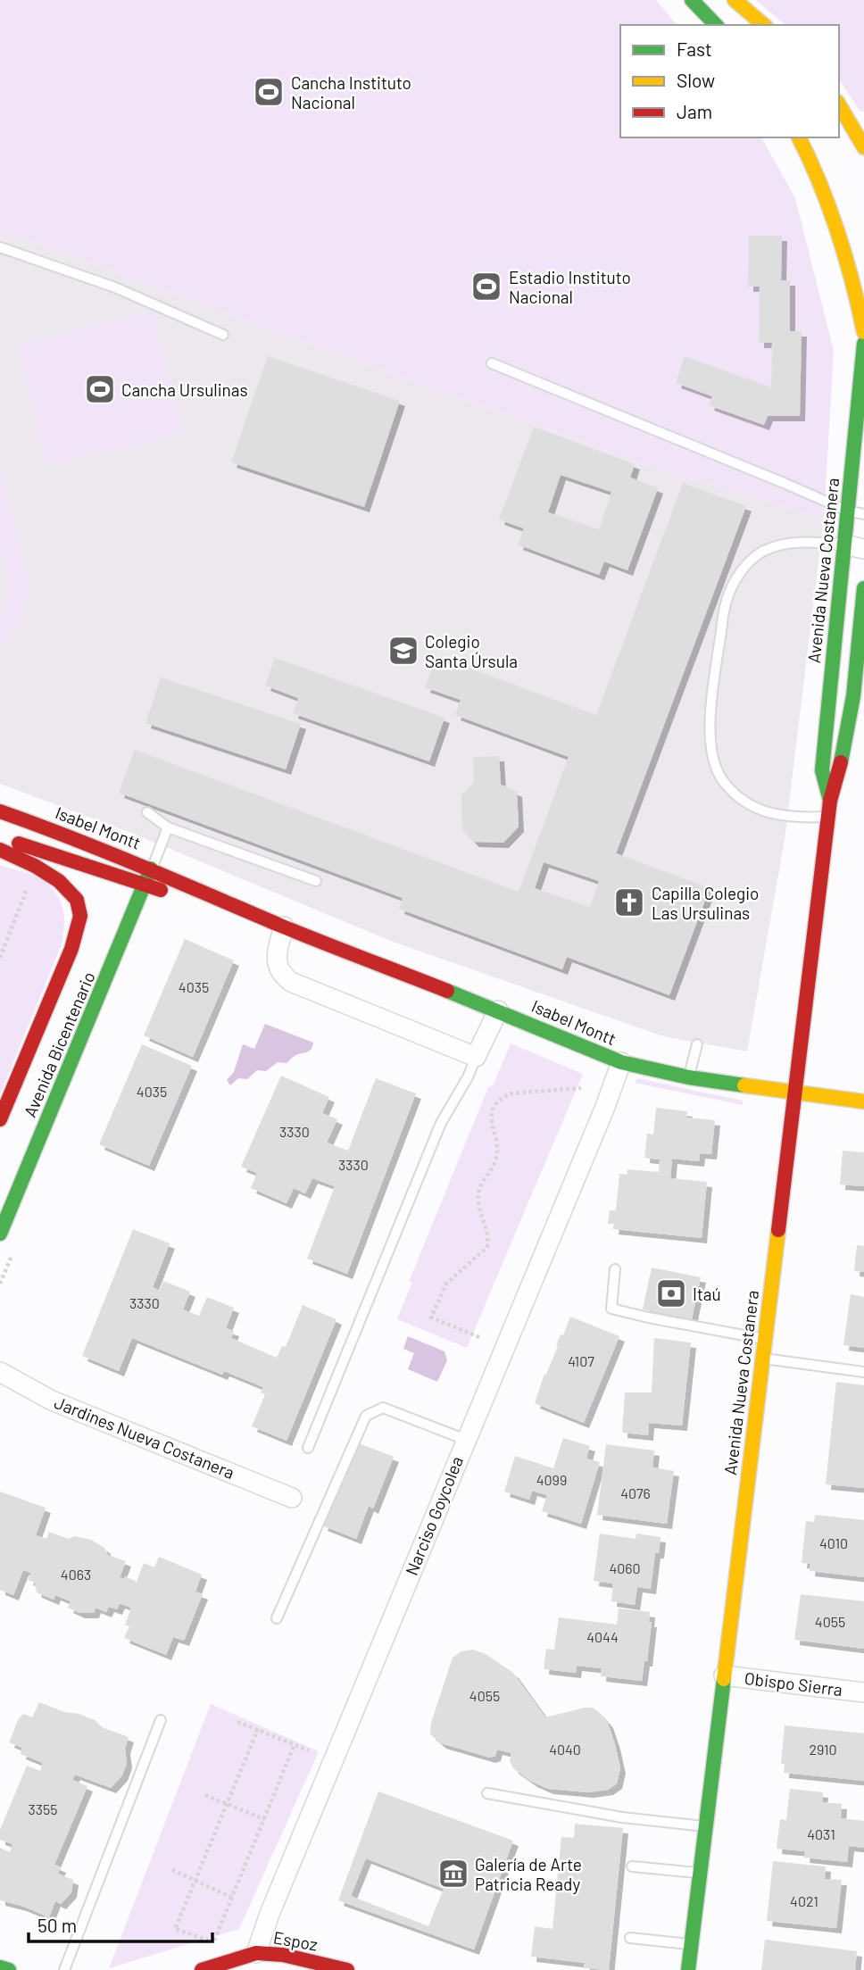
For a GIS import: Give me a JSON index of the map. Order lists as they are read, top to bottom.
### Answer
{
  "streets": {
    "main road": [
      "Avenida Nueva Costanera",
      "Isabel Montt",
      "Avenida Bicentenario",
      "Espoz"
    ],
    "street": ["Jardines Nueva Costanera", "Narciso Goycolea", "Obispo Sierra"]
  },
  "crossings": [
    ["Avenida Nueva Costanera", "Isabel Montt"],
    ["Avenida Nueva Costanera", "Obispo Sierra"],
    ["Isabel Montt", "Avenida Bicentenario"],
    ["Isabel Montt", "Narciso Goycolea"],
    ["Narciso Goycolea", "Espoz"]
  ],
  "places": {
    "sports": ["Cancha Instituto Nacional", "Estadio Instituto Nacional", "Cancha Ursulinas"],
    "school or university": ["Colegio Santa Úrsula"],
    "church": ["Capilla Colegio Las Ursulinas"],
    "bank": ["Itaú"],
    "museum": ["Galería de Arte Patricia Ready"]
  },
  "house_numbers": [
    "4035",
    "4035",
    "3330",
    "3330",
    "3330",
    "4107",
    "4099",
    "4076",
    "4010",
    "4060",
    "4063",
    "4055",
    "4044",
    "4055",
    "4040",
    "2910",
    "3355",
    "4031",
    "4021"
  ],
  "legend": ["Fast", "Slow", "Jam"],
  "scale_bar": "50 m"
}
